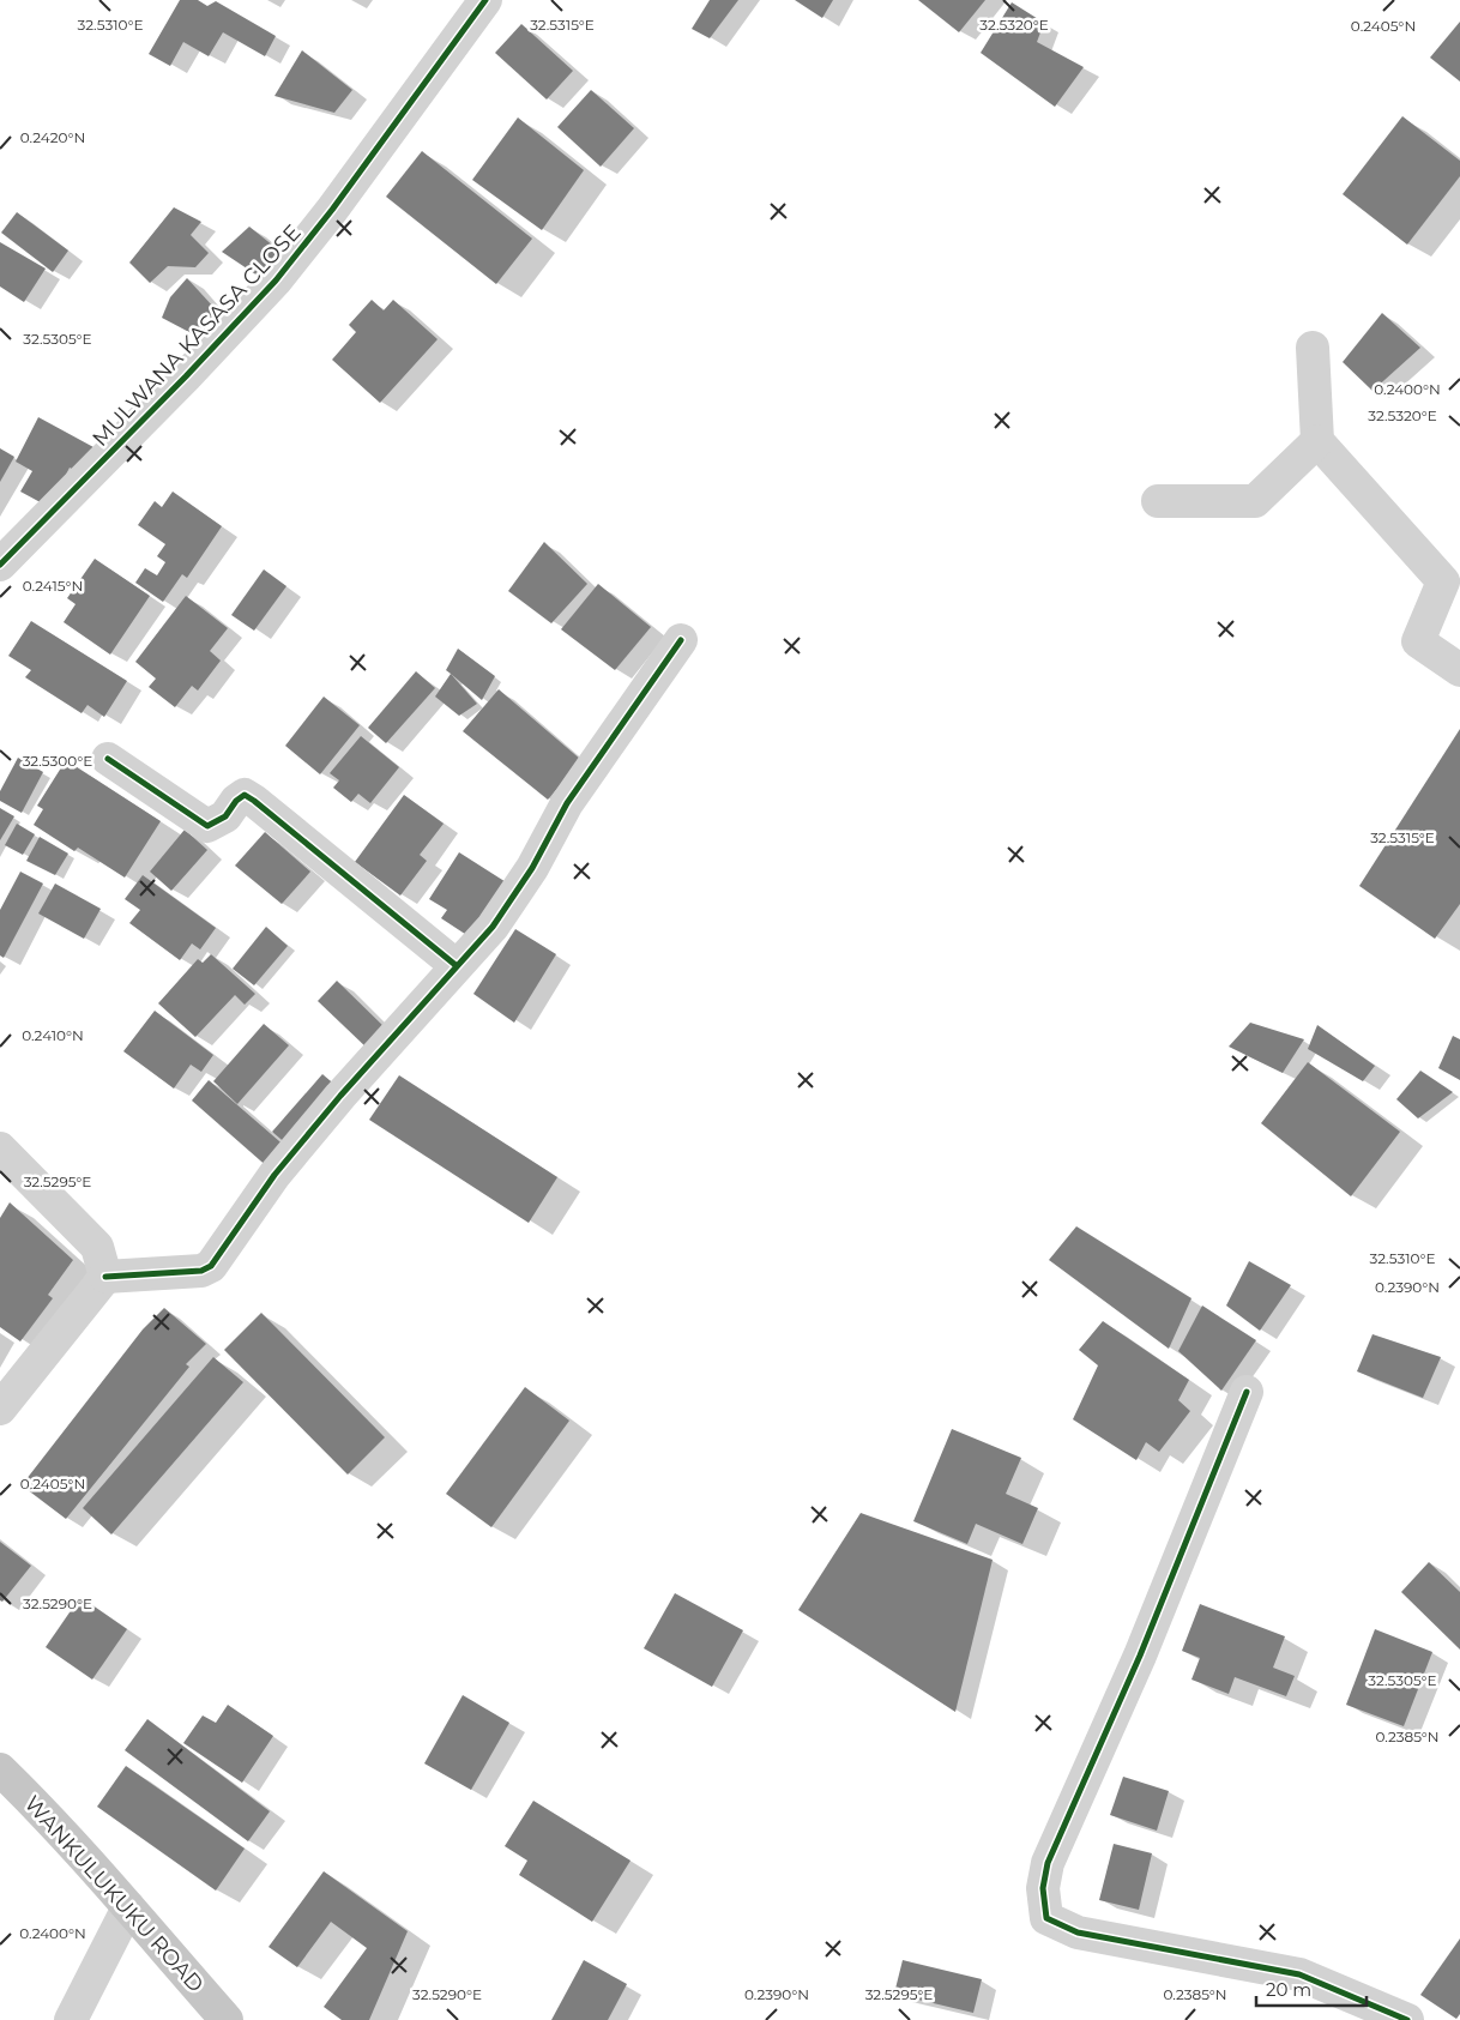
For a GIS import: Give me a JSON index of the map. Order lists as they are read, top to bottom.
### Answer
{
  "streets": {
    "main road": ["WANKULUKUKU ROAD"],
    "street": ["MULWANA KASASA CLOSE"]
  },
  "scale_bar": "20 m",
  "coordinates": [
    "32.5310°E",
    "32.5315°E",
    "32.5320°E",
    "0.2405°N",
    "0.2420°N",
    "32.5305°E",
    "0.2400°N",
    "0.2415°N",
    "32.5300°E",
    "0.2410°N",
    "32.5295°E",
    "0.2390°N",
    "32.5290°E",
    "0.2385°N"
  ]
}
